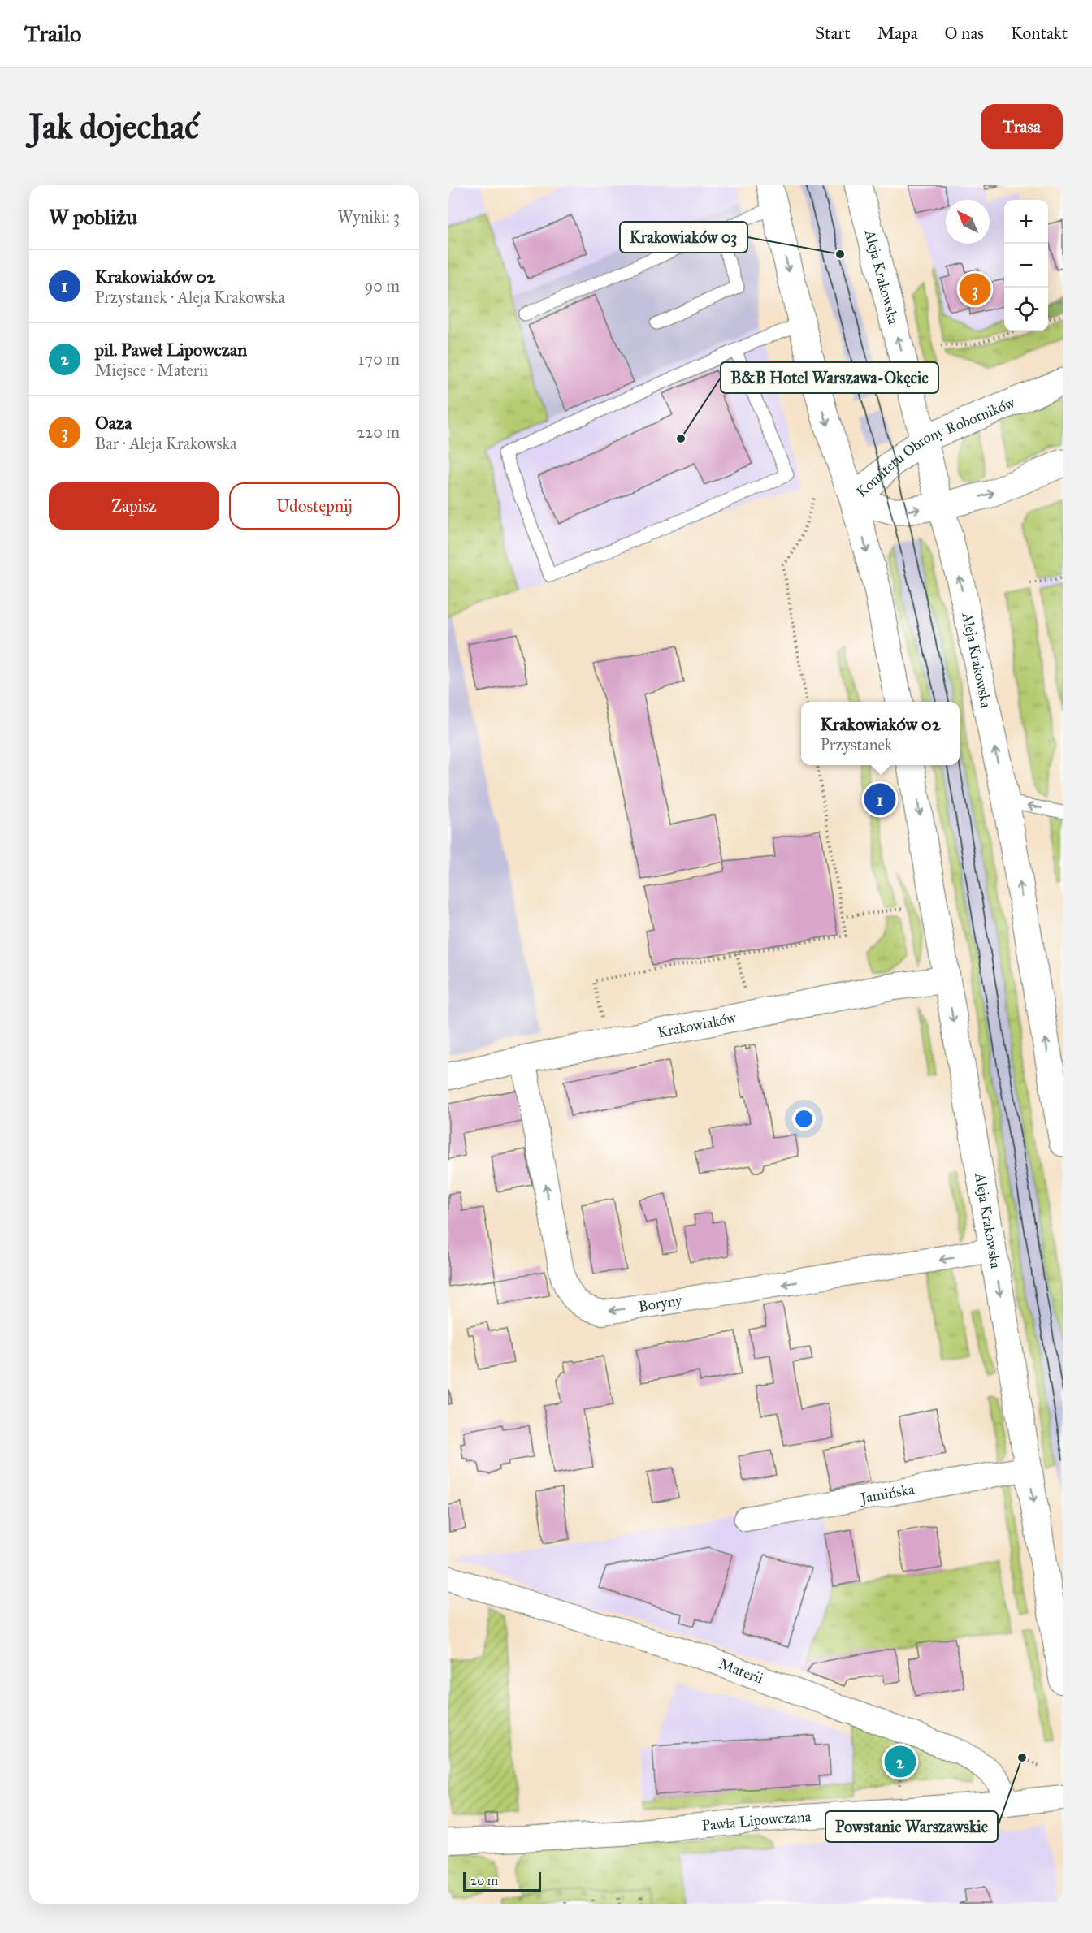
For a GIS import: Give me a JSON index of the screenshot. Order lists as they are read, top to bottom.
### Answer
{
  "streets": {
    "main road": ["Aleja Krakowska", "Komitetu Obrony Robotników", "Krakowiaków"],
    "street": [
      "Boryny",
      "Jamińska",
      "Materii",
      "Pawła Lipowczana"
    ]
  },
  "crossings": [
    ["Aleja Krakowska", "Komitetu Obrony Robotników"],
    ["Aleja Krakowska", "Krakowiaków"],
    ["Aleja Krakowska", "Boryny"],
    ["Aleja Krakowska", "Jamińska"],
    ["Krakowiaków", "Boryny"],
    ["Materii", "Pawła Lipowczana"]
  ],
  "places": ["Krakowiaków 03", "B&B Hotel Warszawa-Okęcie", "Powstanie Warszawskie"],
  "scale_bar": "20 m",
  "north": "top left",
  "page": {
    "header": "Trailo",
    "nav": [
      "Start",
      "Mapa",
      "O nas",
      "Kontakt"
    ],
    "buttons": [
      "Trasa",
      ["Zapisz", "Udostępnij"]
    ],
    "title": "Jak dojechać",
    "heading": ["W pobliżu", "Wyniki: 3"],
    "map_buttons": ["+", "−"],
    "list": [
      {
        "mark": "1",
        "name": "Krakowiaków 02",
        "note": "Przystanek · Aleja Krakowska",
        "value": "90 m"
      },
      {
        "mark": "2",
        "name": "pil. Paweł Lipowczan",
        "note": "Miejsce · Materii",
        "value": "170 m"
      },
      {
        "mark": "3",
        "name": "Oaza",
        "note": "Bar · Aleja Krakowska",
        "value": "220 m"
      }
    ],
    "pins": ["3", "1", "2"],
    "popup": ["Krakowiaków 02", "Przystanek"],
    "scale": "20 m"
  }
}
